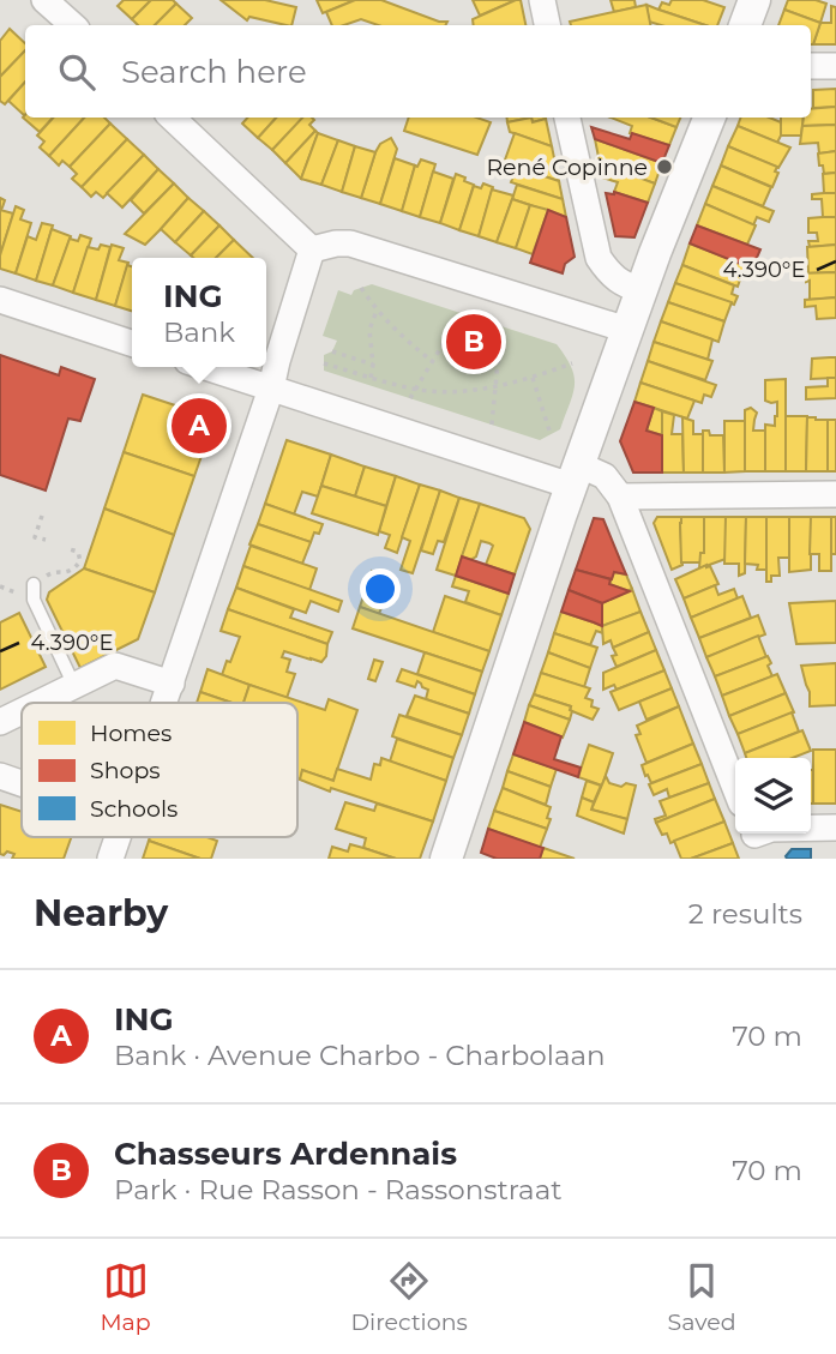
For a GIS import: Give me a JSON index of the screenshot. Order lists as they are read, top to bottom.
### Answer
{
  "places": ["René Copinne"],
  "legend": ["Homes", "Shops", "Schools"],
  "page": {
    "search": "Search here",
    "popup": ["ING", "Bank"],
    "pins": ["B", "A"],
    "heading": ["Nearby", "2 results"],
    "list": [
      {
        "mark": "A",
        "name": "ING",
        "note": "Bank · Avenue Charbo - Charbolaan",
        "value": "70 m"
      },
      {
        "mark": "B",
        "name": "Chasseurs Ardennais",
        "note": "Park · Rue Rasson - Rassonstraat",
        "value": "70 m"
      }
    ],
    "nav": ["Map", "Directions", "Saved"]
  },
  "coordinates": ["4.390°E"]
}
